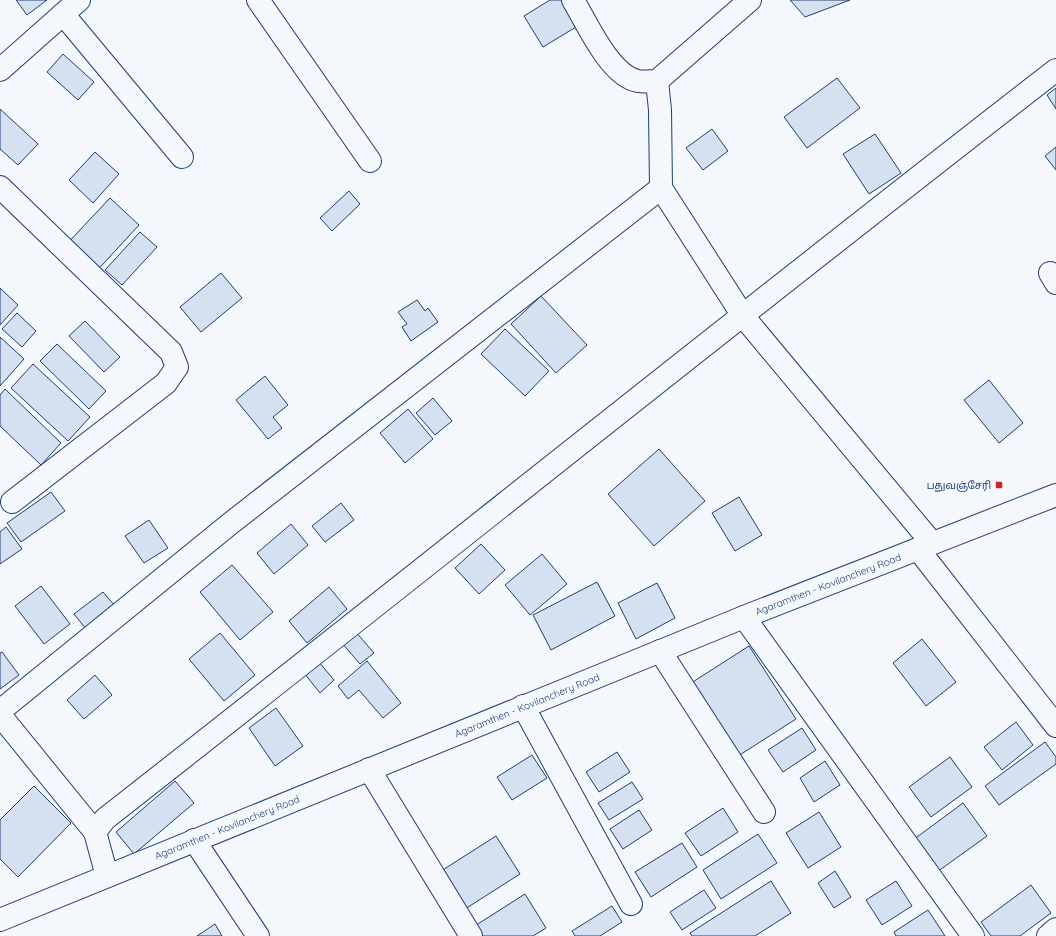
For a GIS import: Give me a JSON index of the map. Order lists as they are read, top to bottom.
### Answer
{
  "streets": {
    "street": ["Agaramthen - Kovilanchery Road"]
  },
  "places": {
    "transit": ["பதுவஞ்சேரி"]
  }
}
